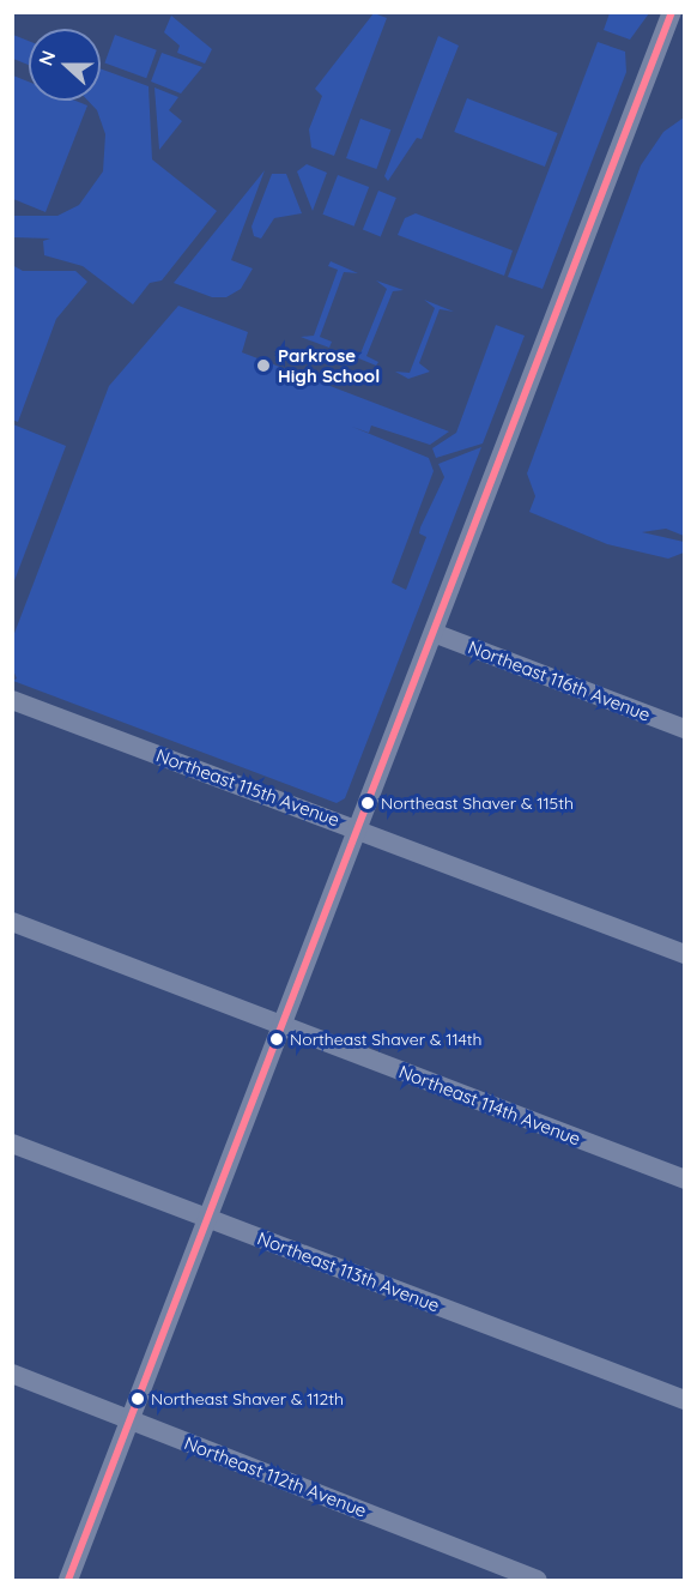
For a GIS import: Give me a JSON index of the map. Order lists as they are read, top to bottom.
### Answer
{
  "streets": {
    "street": [
      "Northeast 116th Avenue",
      "Northeast 115th Avenue",
      "Northeast 114th Avenue",
      "Northeast 113th Avenue",
      "Northeast 112th Avenue"
    ]
  },
  "places": [
    "Parkrose High School",
    "Northeast Shaver & 115th",
    "Northeast Shaver & 114th",
    "Northeast Shaver & 112th"
  ],
  "north": "left"
}
